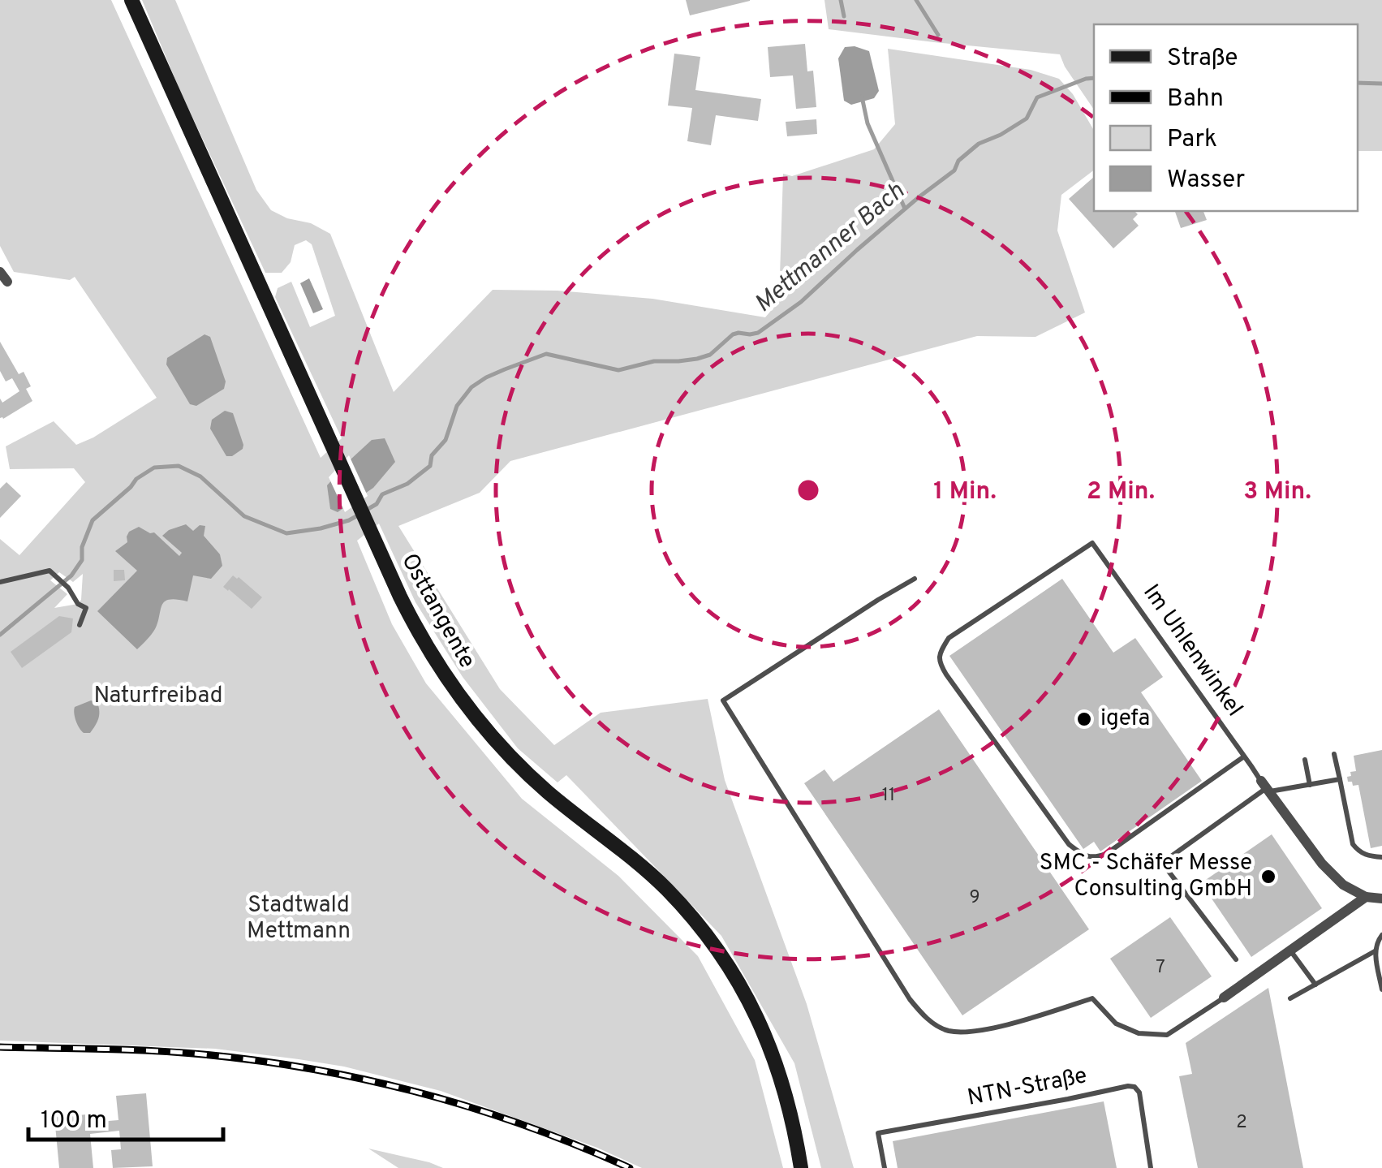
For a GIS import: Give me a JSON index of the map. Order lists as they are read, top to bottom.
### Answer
{
  "streets": {
    "main road": ["Osttangente"],
    "lane": ["Im Uhlenwinkel", "NTN-Straße"]
  },
  "water": ["Mettmanner Bach"],
  "parks": ["Naturfreibad", "Stadtwald Mettmann"],
  "places": ["igefa", "SMC - Schäfer Messe Consulting GmbH"],
  "house_numbers": [
    "11",
    "9",
    "7",
    "2"
  ],
  "legend": [
    "Straße",
    "Bahn",
    "Park",
    "Wasser"
  ],
  "scale_bar": "100 m",
  "rings": ["1 Min.", "2 Min.", "3 Min."]
}
